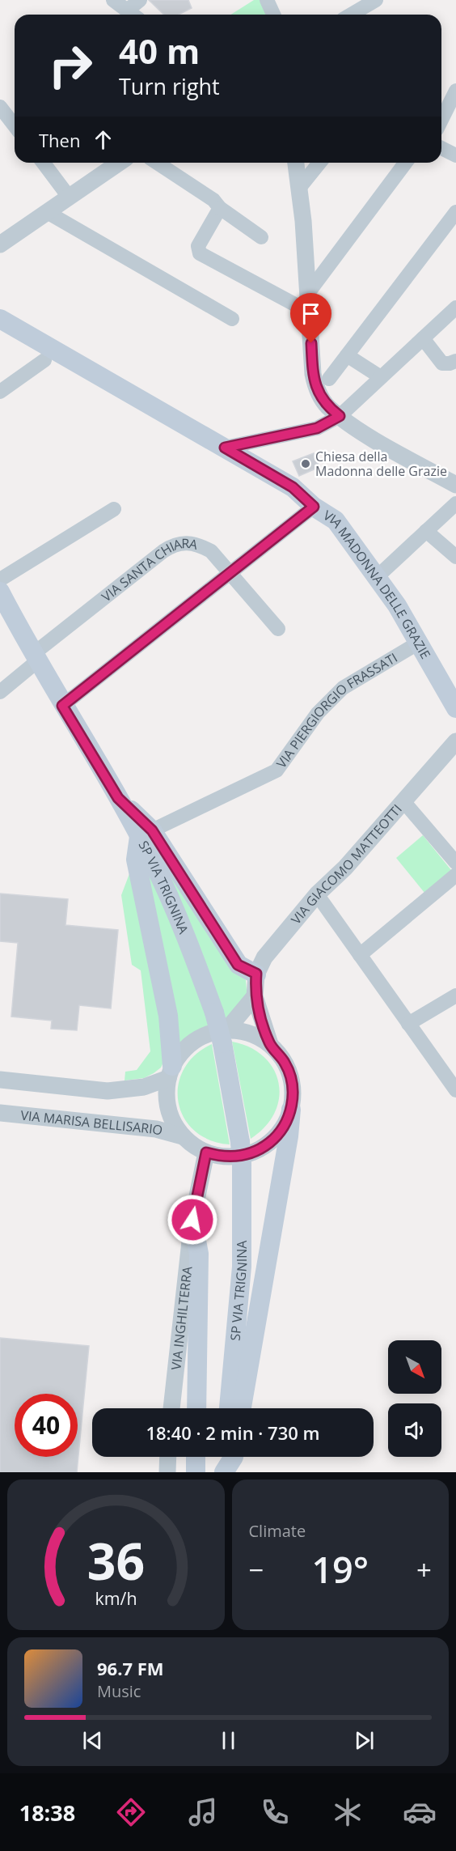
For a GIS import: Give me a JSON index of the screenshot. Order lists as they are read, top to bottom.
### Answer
{
  "streets": {
    "main road": ["VIA MADONNA DELLE GRAZIE", "SP VIA TRIGNINA"],
    "street": [
      "VIA SANTA CHIARA",
      "VIA PIERGIORGIO FRASSATI",
      "VIA GIACOMO MATTEOTTI",
      "VIA MARISA BELLISARIO",
      "VIA INGHILTERRA"
    ]
  },
  "crossings": [
    ["VIA SANTA CHIARA", "SP VIA TRIGNINA"],
    ["VIA MADONNA DELLE GRAZIE", "VIA PIERGIORGIO FRASSATI"],
    ["VIA PIERGIORGIO FRASSATI", "SP VIA TRIGNINA"],
    ["VIA GIACOMO MATTEOTTI", "SP VIA TRIGNINA"],
    ["VIA GIACOMO MATTEOTTI", "VIA MARISA BELLISARIO"],
    ["VIA GIACOMO MATTEOTTI", "VIA INGHILTERRA"],
    ["SP VIA TRIGNINA", "VIA MARISA BELLISARIO"],
    ["SP VIA TRIGNINA", "VIA INGHILTERRA"],
    ["VIA MARISA BELLISARIO", "VIA INGHILTERRA"]
  ],
  "places": ["Chiesa della Madonna delle Grazie"],
  "north": "bottom right",
  "page": {
    "turn": ["40 m", "Turn right"],
    "then": "Then",
    "limit": "40",
    "trip": "18:40 · 2 min · 730 m",
    "tile": "Climate",
    "heat": ["−", "19°", "+"],
    "song": ["96.7 FM", "Music"],
    "tabs": "18:38",
    "gauge": ["36", "km/h"]
  }
}
